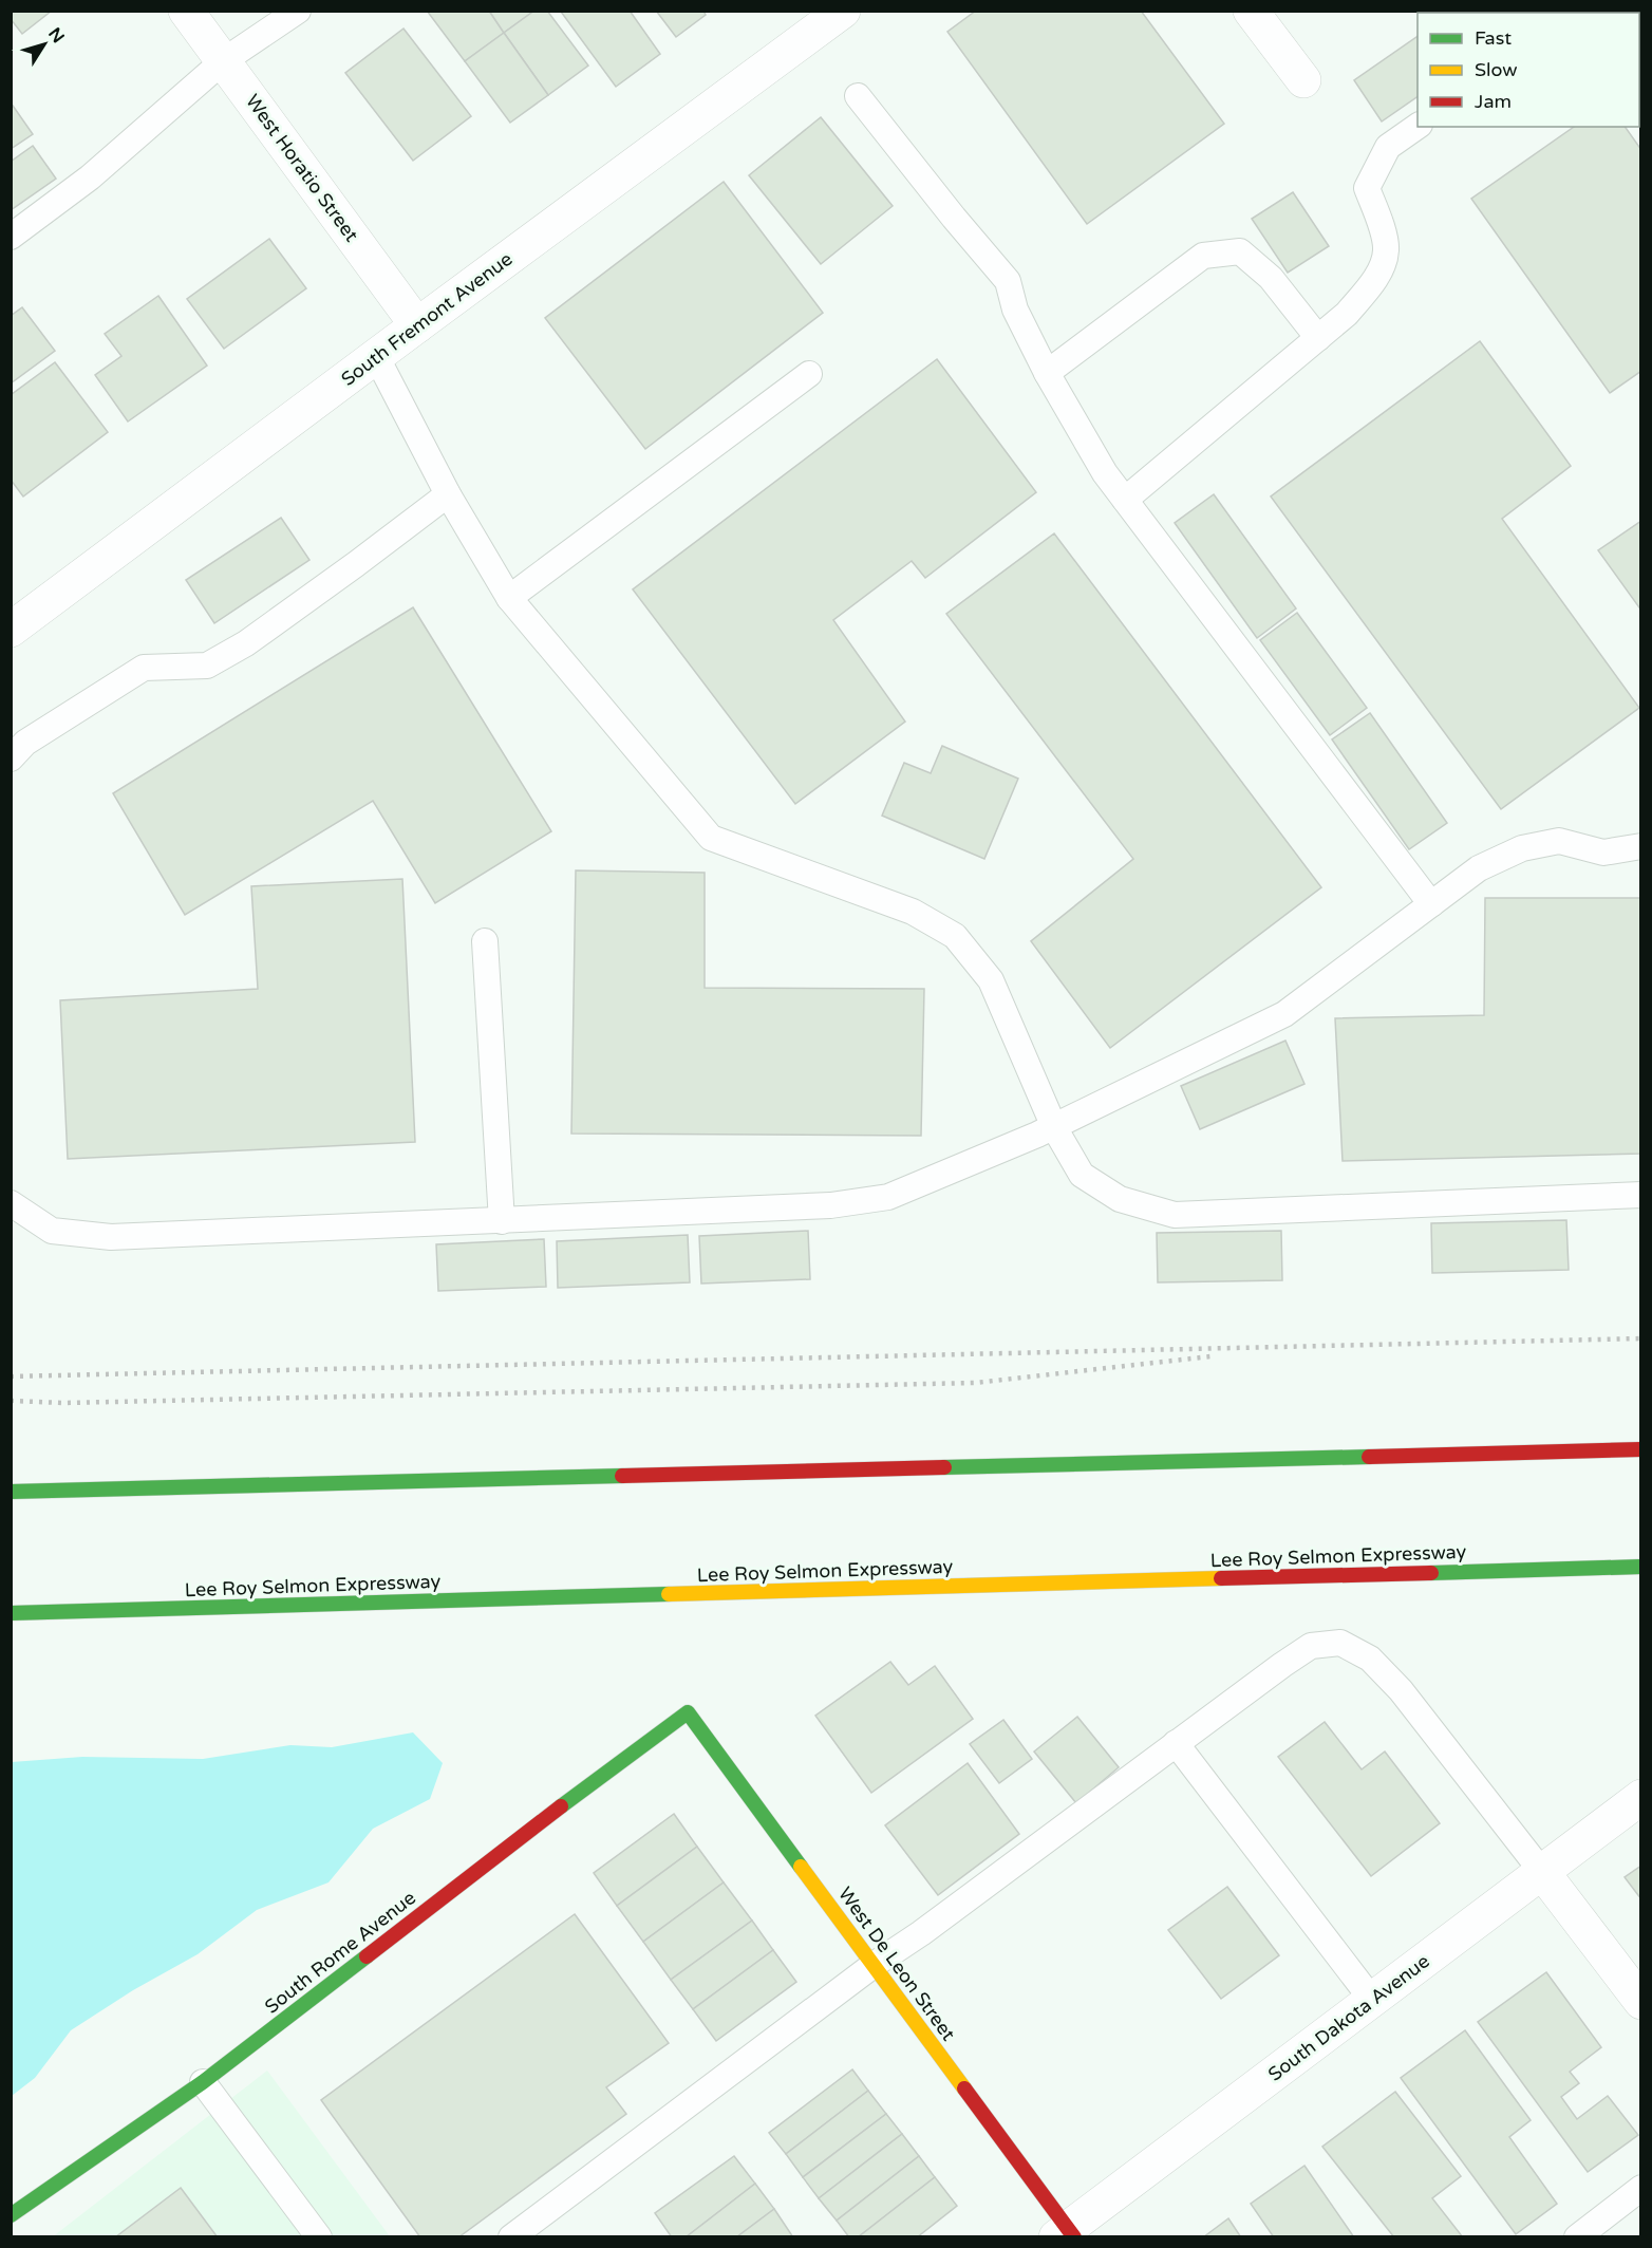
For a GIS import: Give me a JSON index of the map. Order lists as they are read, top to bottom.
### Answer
{
  "streets": {
    "main road": ["Lee Roy Selmon Expressway", "South Rome Avenue", "West De Leon Street"],
    "street": ["West Horatio Street", "South Fremont Avenue", "South Dakota Avenue"]
  },
  "crossings": [
    ["West Horatio Street", "South Fremont Avenue"],
    ["South Rome Avenue", "West De Leon Street"],
    ["West De Leon Street", "South Dakota Avenue"]
  ],
  "legend": ["Fast", "Slow", "Jam"],
  "north": "top right"
}
